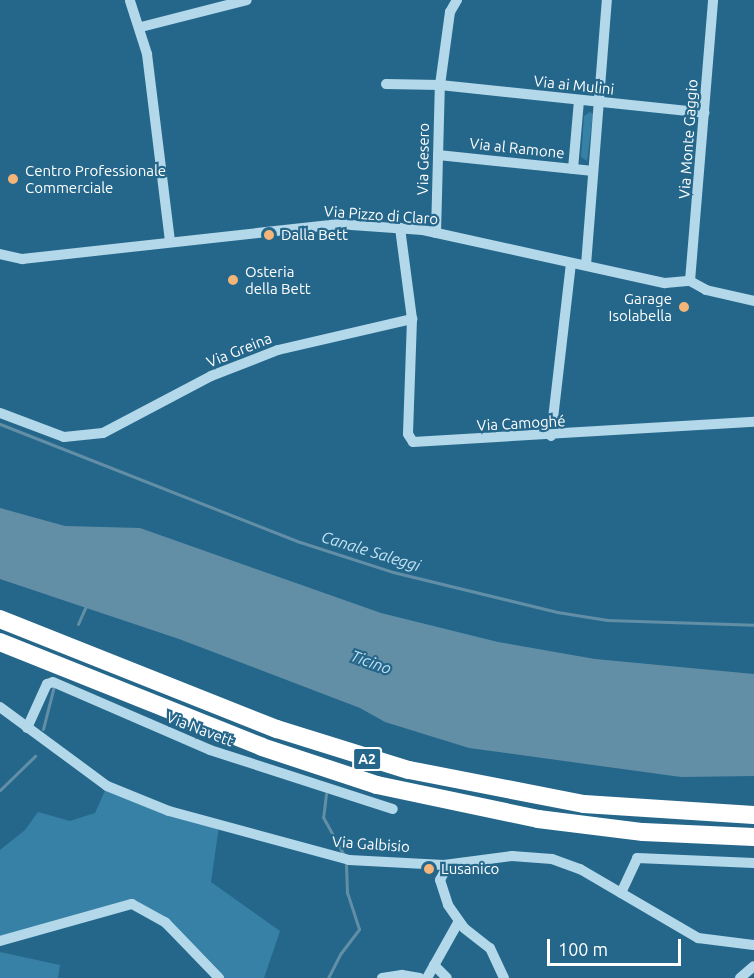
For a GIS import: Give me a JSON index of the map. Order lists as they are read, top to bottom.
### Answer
{
  "streets": {
    "highway": ["A2"],
    "street": [
      "Via ai Mulini",
      "Via Monte Gaggio",
      "Via al Ramone",
      "Via Gesero",
      "Via Pizzo di Claro",
      "Via Greina",
      "Via Camoghé",
      "Via Navett",
      "Via Galbisio"
    ]
  },
  "crossings": [
    ["Via ai Mulini", "Via Monte Gaggio"],
    ["Via ai Mulini", "Via Gesero"],
    ["Via Monte Gaggio", "Via Pizzo di Claro"],
    ["Via al Ramone", "Via Gesero"],
    ["Via Gesero", "Via Pizzo di Claro"],
    ["Via Greina", "Via Camoghé"],
    ["Via Navett", "Via Galbisio"]
  ],
  "water": ["Canale Saleggi", "Ticino"],
  "places": [
    "Centro Professionale Commerciale",
    "Dalla Bett",
    "Osteria della Bett",
    "Garage Isolabella",
    "Lusanico"
  ],
  "scale_bar": "100 m"
}
